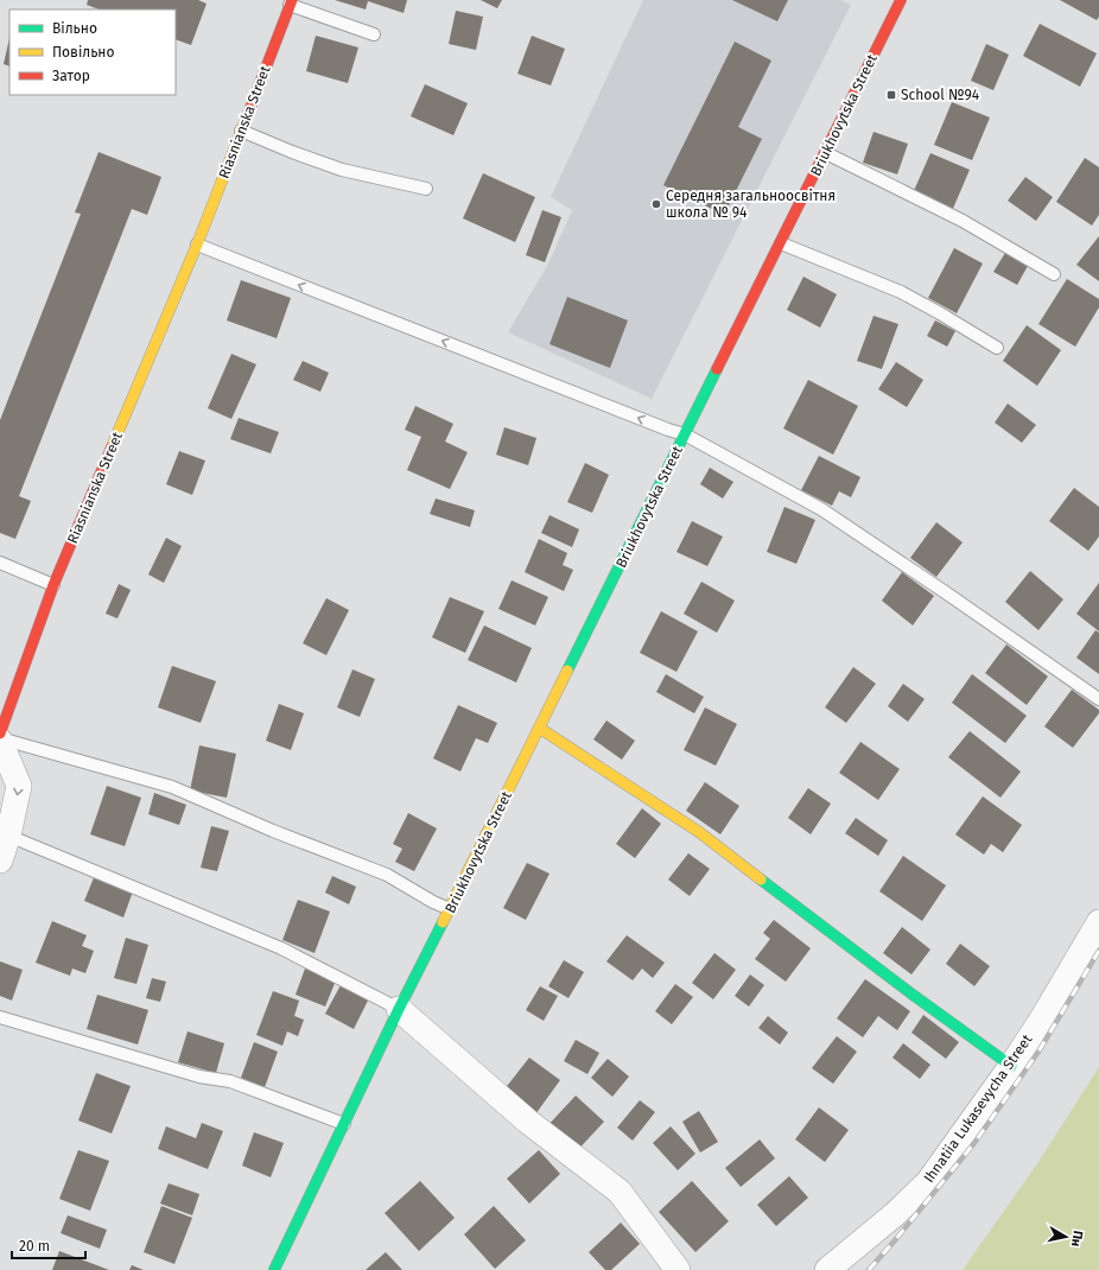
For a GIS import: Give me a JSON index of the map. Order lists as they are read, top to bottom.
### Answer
{
  "streets": {
    "main road": ["Briukhovytska Street", "Riasnianska Street"],
    "street": ["Ihnatiia Lukasevycha Street"]
  },
  "crossings": [
    ["Briukhovytska Street", "Riasnianska Street"]
  ],
  "places": {
    "transit": ["School №94"],
    "other": ["Середня загальноосвітня школа № 94"]
  },
  "legend": ["Вільно", "Повільно", "Затор"],
  "scale_bar": "20 m",
  "north": "right"
}
